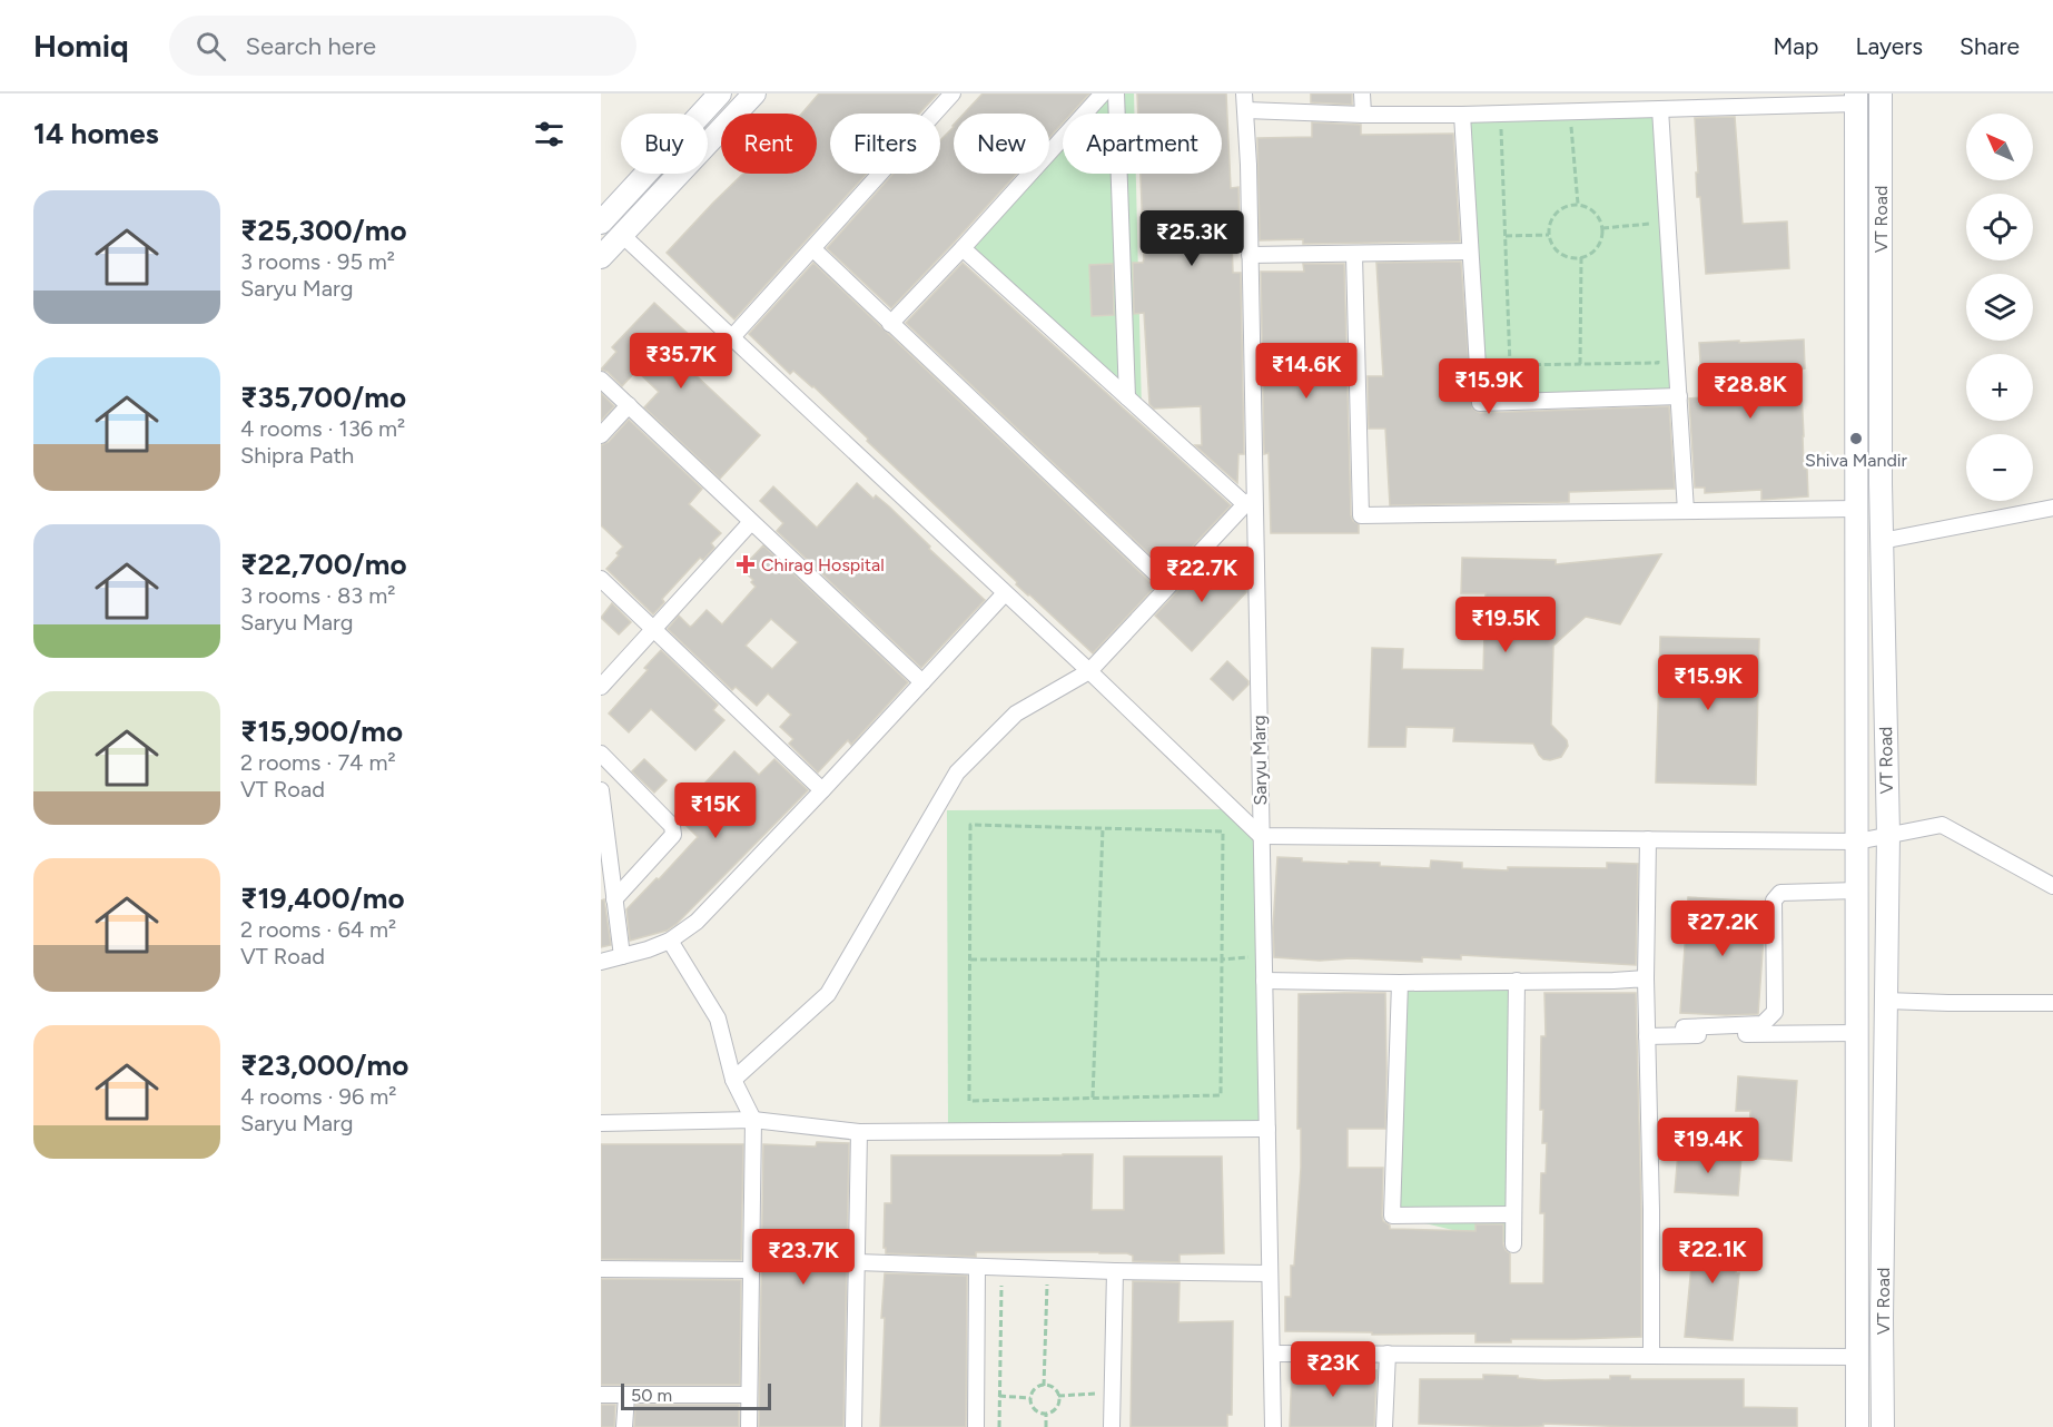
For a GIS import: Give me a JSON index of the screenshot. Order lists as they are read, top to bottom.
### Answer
{
  "streets": {
    "street": ["VT Road", "Saryu Marg"]
  },
  "places": {
    "other": ["Shiva Mandir"],
    "health": ["Chirag Hospital"]
  },
  "scale_bar": "50 m",
  "north": "top left",
  "page": {
    "header": "Homiq",
    "search": "Search here",
    "nav": ["Map", "Layers", "Share"],
    "heading": "14 homes",
    "map_buttons": ["+", "−"],
    "chip": [
      "Buy",
      "Rent",
      "Filters",
      "New",
      "Apartment"
    ],
    "list": [
      {
        "name": "₹25,300/mo",
        "note": "3 rooms · 95 m² · Saryu Marg"
      },
      {
        "name": "₹35,700/mo",
        "note": "4 rooms · 136 m² · Shipra Path"
      },
      {
        "name": "₹22,700/mo",
        "note": "3 rooms · 83 m² · Saryu Marg"
      },
      {
        "name": "₹15,900/mo",
        "note": "2 rooms · 74 m² · VT Road"
      },
      {
        "name": "₹19,400/mo",
        "note": "2 rooms · 64 m² · VT Road"
      },
      {
        "name": "₹23,000/mo",
        "note": "4 rooms · 96 m² · Saryu Marg"
      }
    ],
    "price": [
      "₹25.3K",
      "₹35.7K",
      "₹14.6K",
      "₹15.9K",
      "₹28.8K",
      "₹22.7K",
      "₹19.5K",
      "₹15.9K",
      "₹15K",
      "₹27.2K",
      "₹19.4K",
      "₹22.1K",
      "₹23.7K",
      "₹23K"
    ],
    "scale": "50 m"
  }
}
